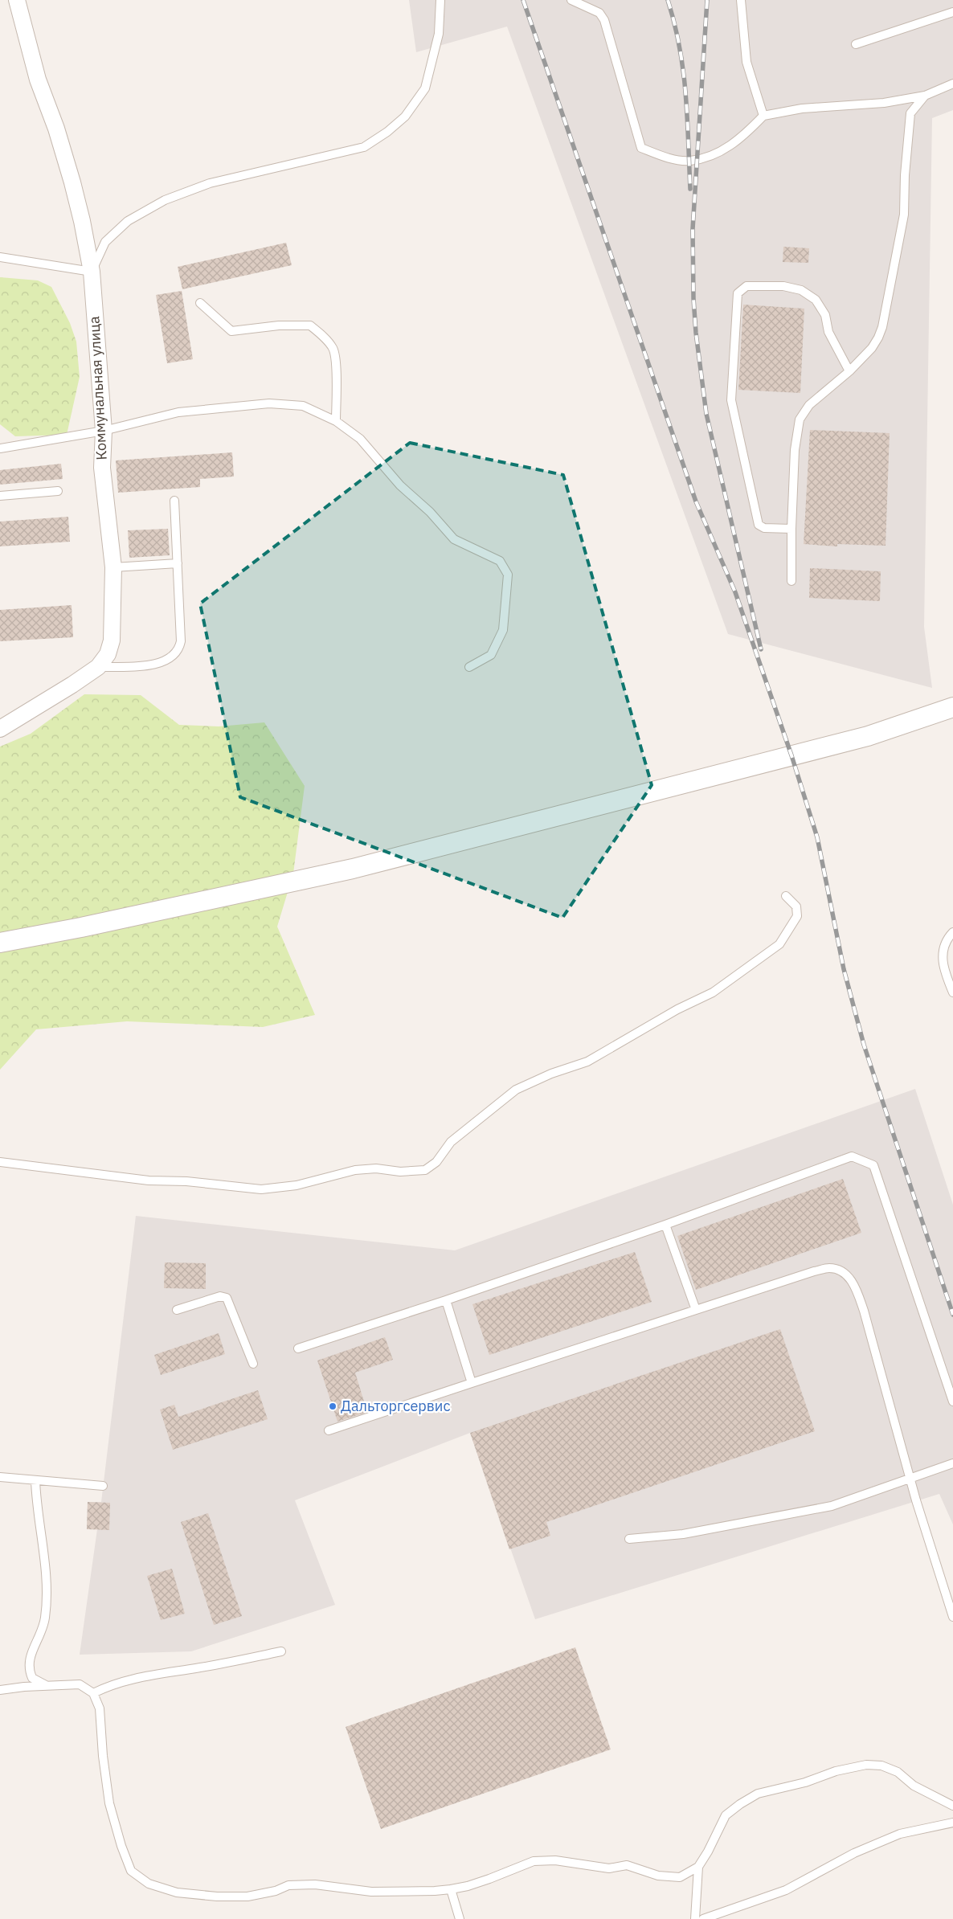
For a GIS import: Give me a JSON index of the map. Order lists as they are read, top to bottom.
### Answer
{
  "streets": {
    "street": ["Коммунальная улица"]
  },
  "places": ["Дальторгсервис"]
}
